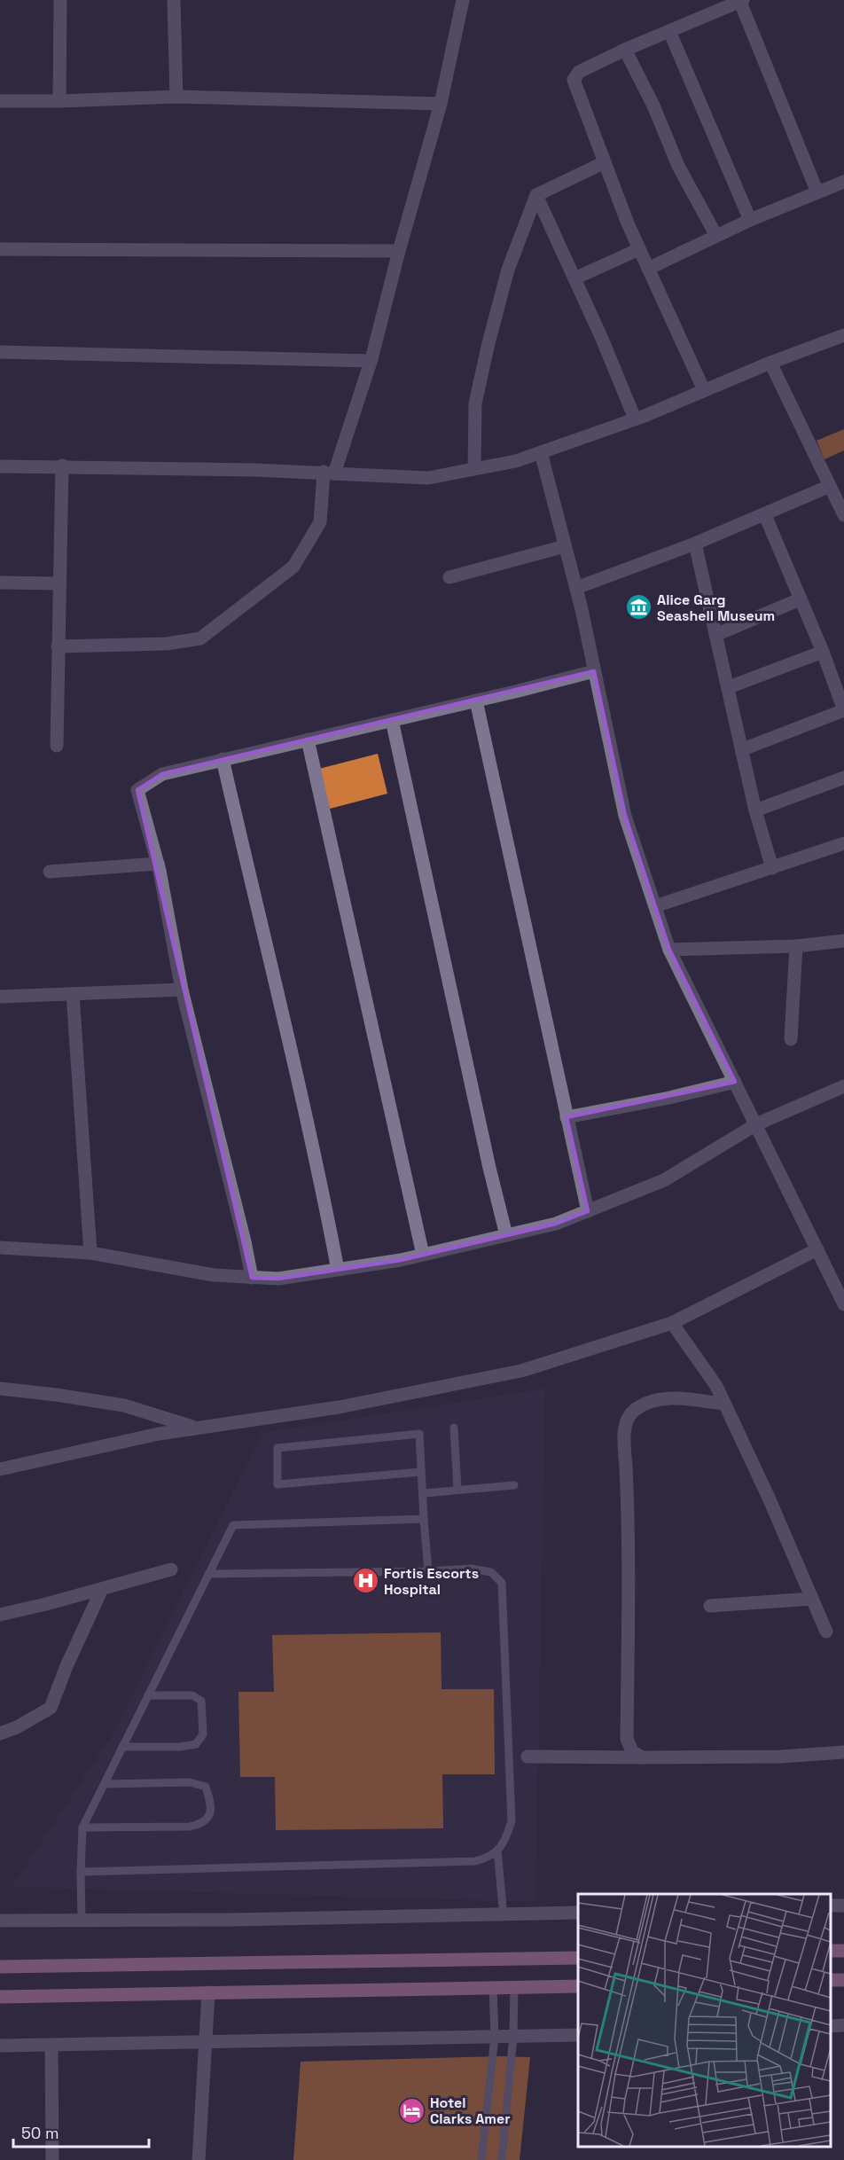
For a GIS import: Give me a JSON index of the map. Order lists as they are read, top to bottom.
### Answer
{
  "places": {
    "museum": ["Alice Garg Seashell Museum"],
    "hospital": ["Fortis Escorts Hospital"],
    "hotel": ["Hotel Clarks Amer"]
  },
  "scale_bar": "50 m"
}
